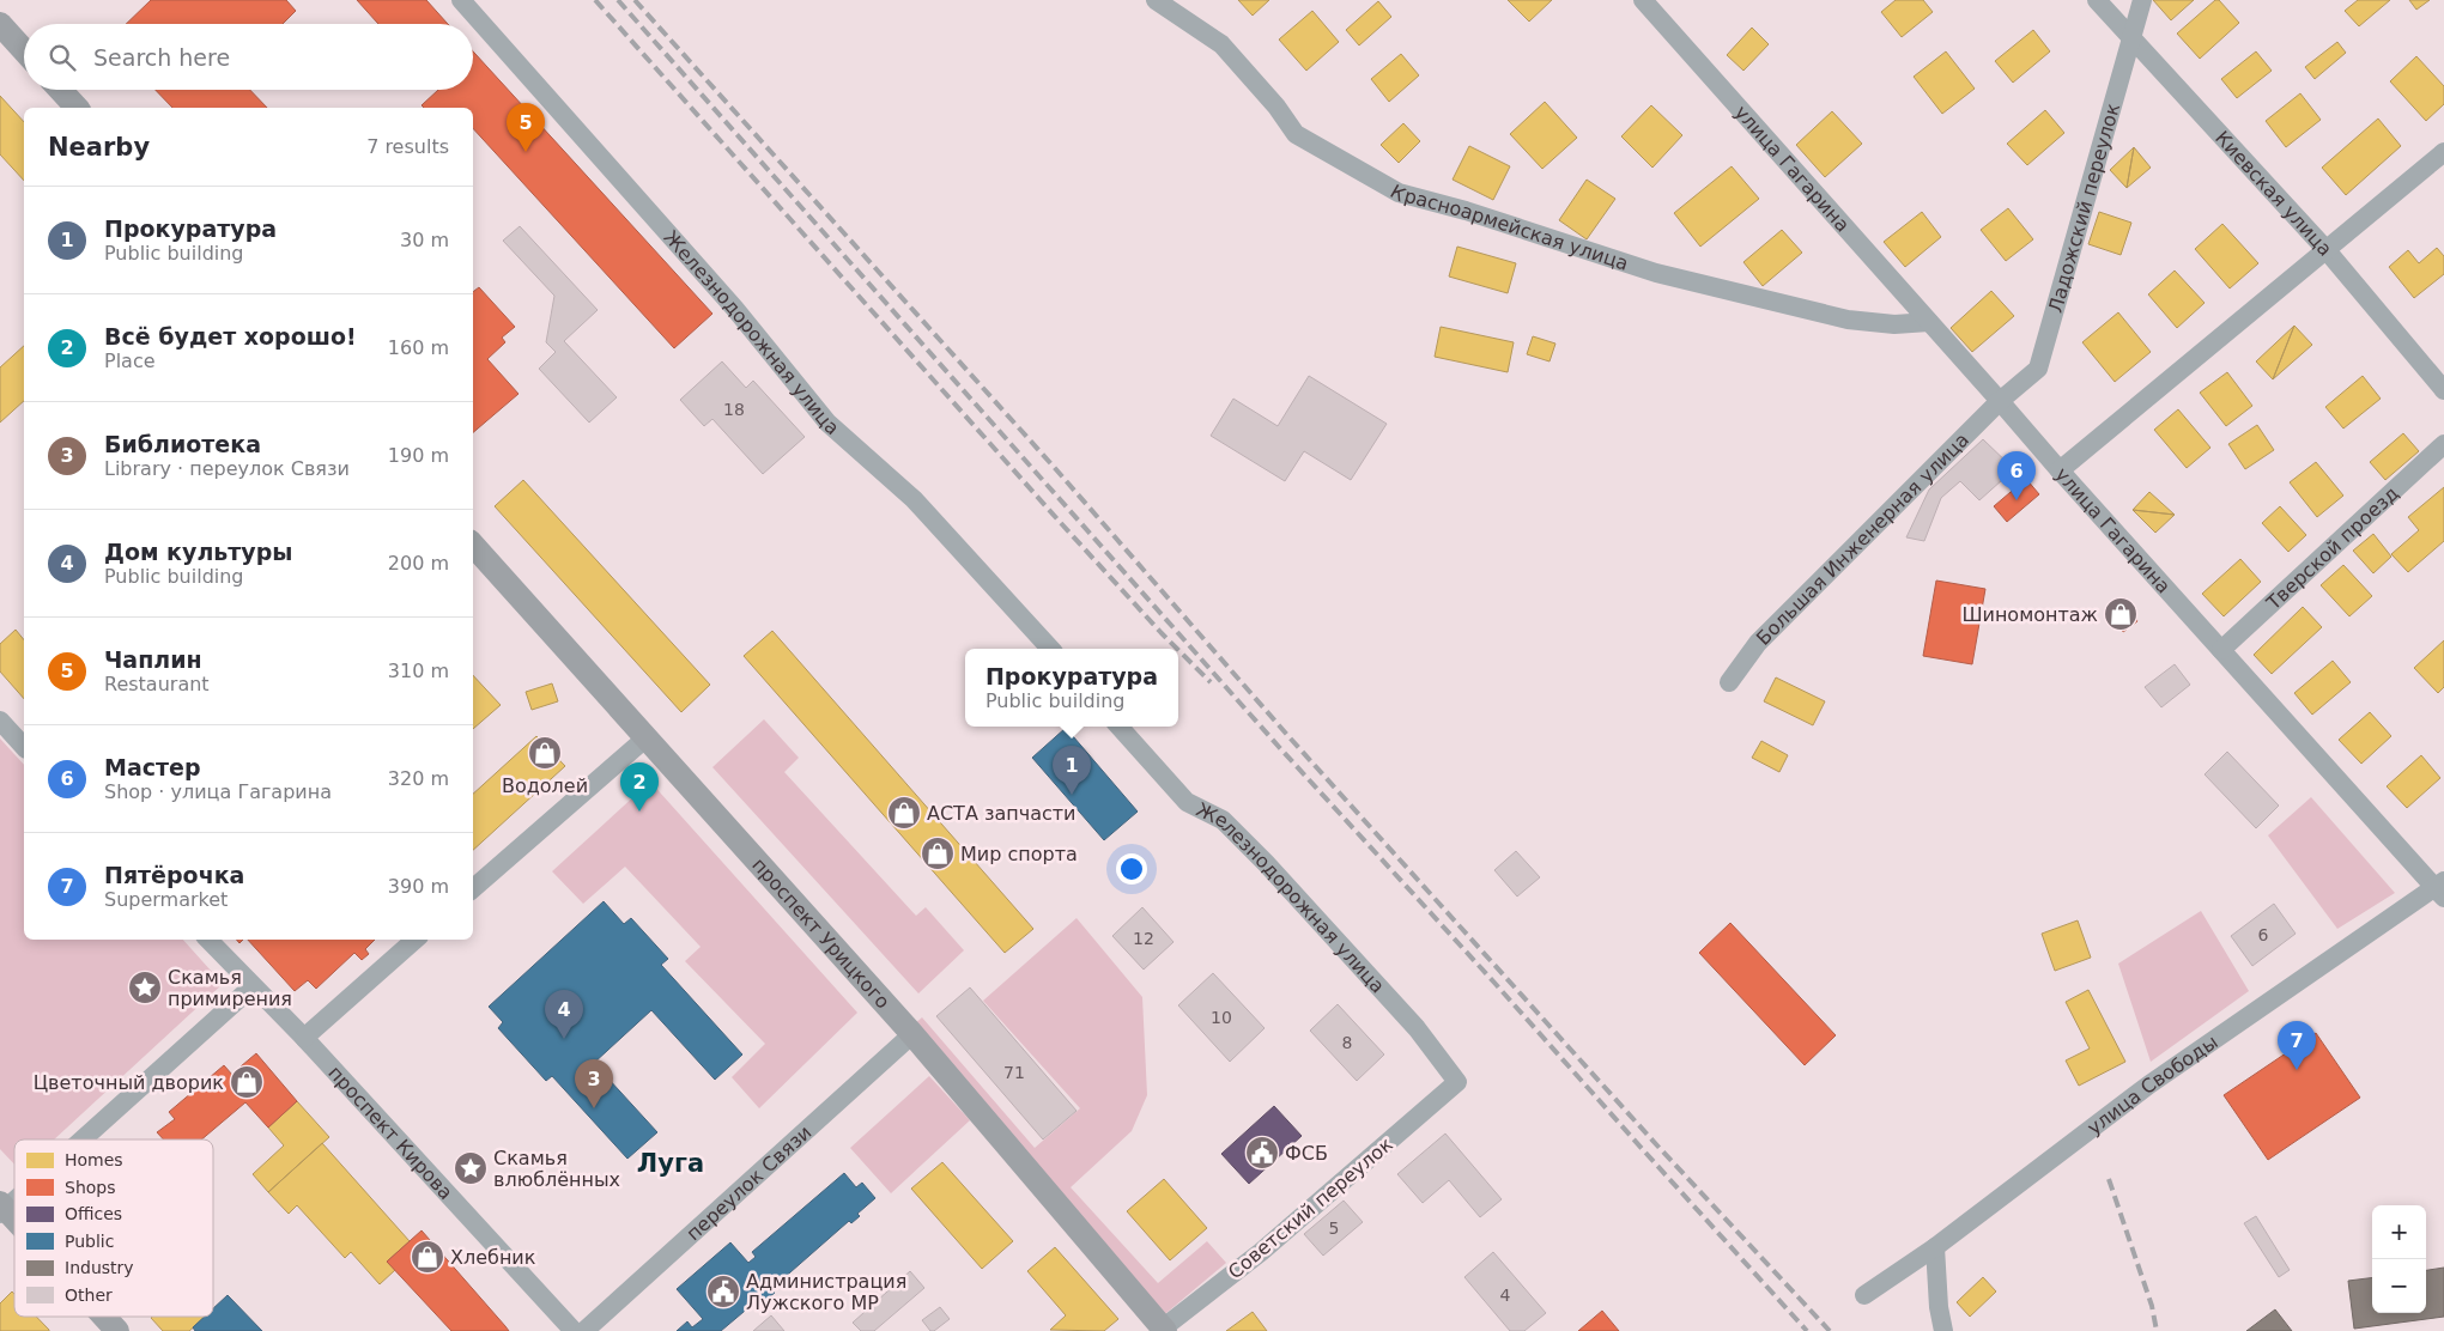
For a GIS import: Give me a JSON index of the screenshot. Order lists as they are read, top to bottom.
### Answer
{
  "streets": {
    "main road": ["проспект Урицкого"],
    "street": [
      "улица Гагарина",
      "Киевская улица",
      "Ладожский переулок",
      "Красноармейская улица",
      "Железнодорожная улица",
      "Большая Инженерная улица",
      "Тверской проезд",
      "улица Свободы",
      "проспект Кирова",
      "переулок Связи",
      "Советский переулок"
    ]
  },
  "crossings": [
    ["улица Гагарина", "Ладожский переулок"],
    ["улица Гагарина", "Красноармейская улица"],
    ["улица Гагарина", "Большая Инженерная улица"],
    ["улица Гагарина", "Тверской проезд"],
    ["улица Гагарина", "улица Свободы"],
    ["Киевская улица", "Ладожский переулок"],
    ["Ладожский переулок", "Большая Инженерная улица"],
    ["Железнодорожная улица", "Советский переулок"],
    ["проспект Урицкого", "переулок Связи"],
    ["проспект Урицкого", "Советский переулок"]
  ],
  "districts": ["Луга"],
  "places": {
    "shop": [
      "Шиномонтаж",
      "Водолей",
      "АСТА запчасти",
      "Мир спорта",
      "Цветочный дворик",
      "Хлебник"
    ],
    "place": ["Скамья примирения", "Скамья влюблённых"],
    "public building": ["ФСБ", "Администрация Лужского МР"]
  },
  "house_numbers": [
    "18",
    "6",
    "12",
    "10",
    "8",
    "71",
    "5",
    "4"
  ],
  "legend": [
    "Homes",
    "Shops",
    "Offices",
    "Public",
    "Industry",
    "Other"
  ],
  "page": {
    "search": "Search here",
    "pins": [
      "5",
      "6",
      "1",
      "2",
      "4",
      "7",
      "3"
    ],
    "heading": ["Nearby", "7 results"],
    "list": [
      {
        "mark": "1",
        "name": "Прокуратура",
        "note": "Public building",
        "value": "30 m"
      },
      {
        "mark": "2",
        "name": "Всё будет хорошо!",
        "note": "Place",
        "value": "160 m"
      },
      {
        "mark": "3",
        "name": "Библиотека",
        "note": "Library · переулок Связи",
        "value": "190 m"
      },
      {
        "mark": "4",
        "name": "Дом культуры",
        "note": "Public building",
        "value": "200 m"
      },
      {
        "mark": "5",
        "name": "Чаплин",
        "note": "Restaurant",
        "value": "310 m"
      },
      {
        "mark": "6",
        "name": "Мастер",
        "note": "Shop · улица Гагарина",
        "value": "320 m"
      },
      {
        "mark": "7",
        "name": "Пятёрочка",
        "note": "Supermarket",
        "value": "390 m"
      }
    ],
    "popup": ["Прокуратура", "Public building"],
    "map_buttons": ["+", "−"]
  }
}
